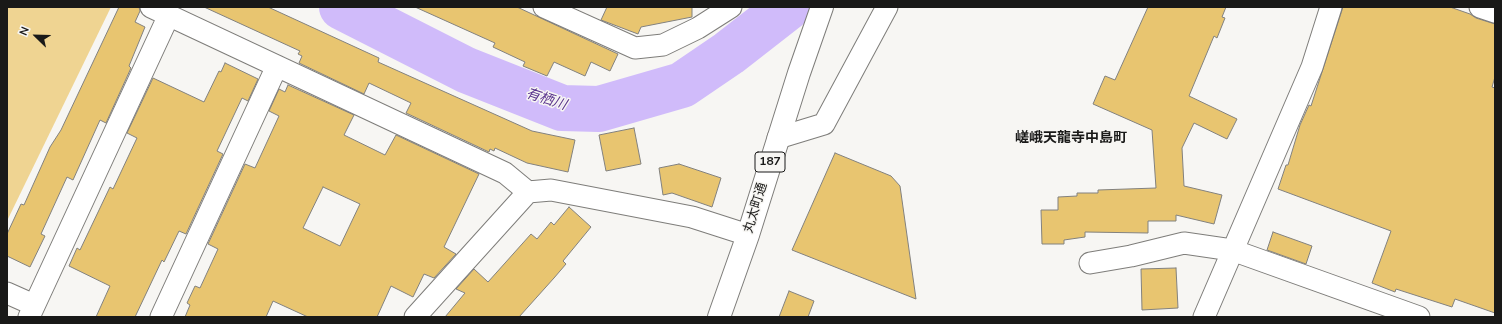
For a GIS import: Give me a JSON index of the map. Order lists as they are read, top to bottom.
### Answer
{
  "streets": {
    "main road": ["187", "丸太町通"]
  },
  "districts": ["嵯峨天龍寺中島町"],
  "water": ["有栖川"],
  "north": "top left"
}
